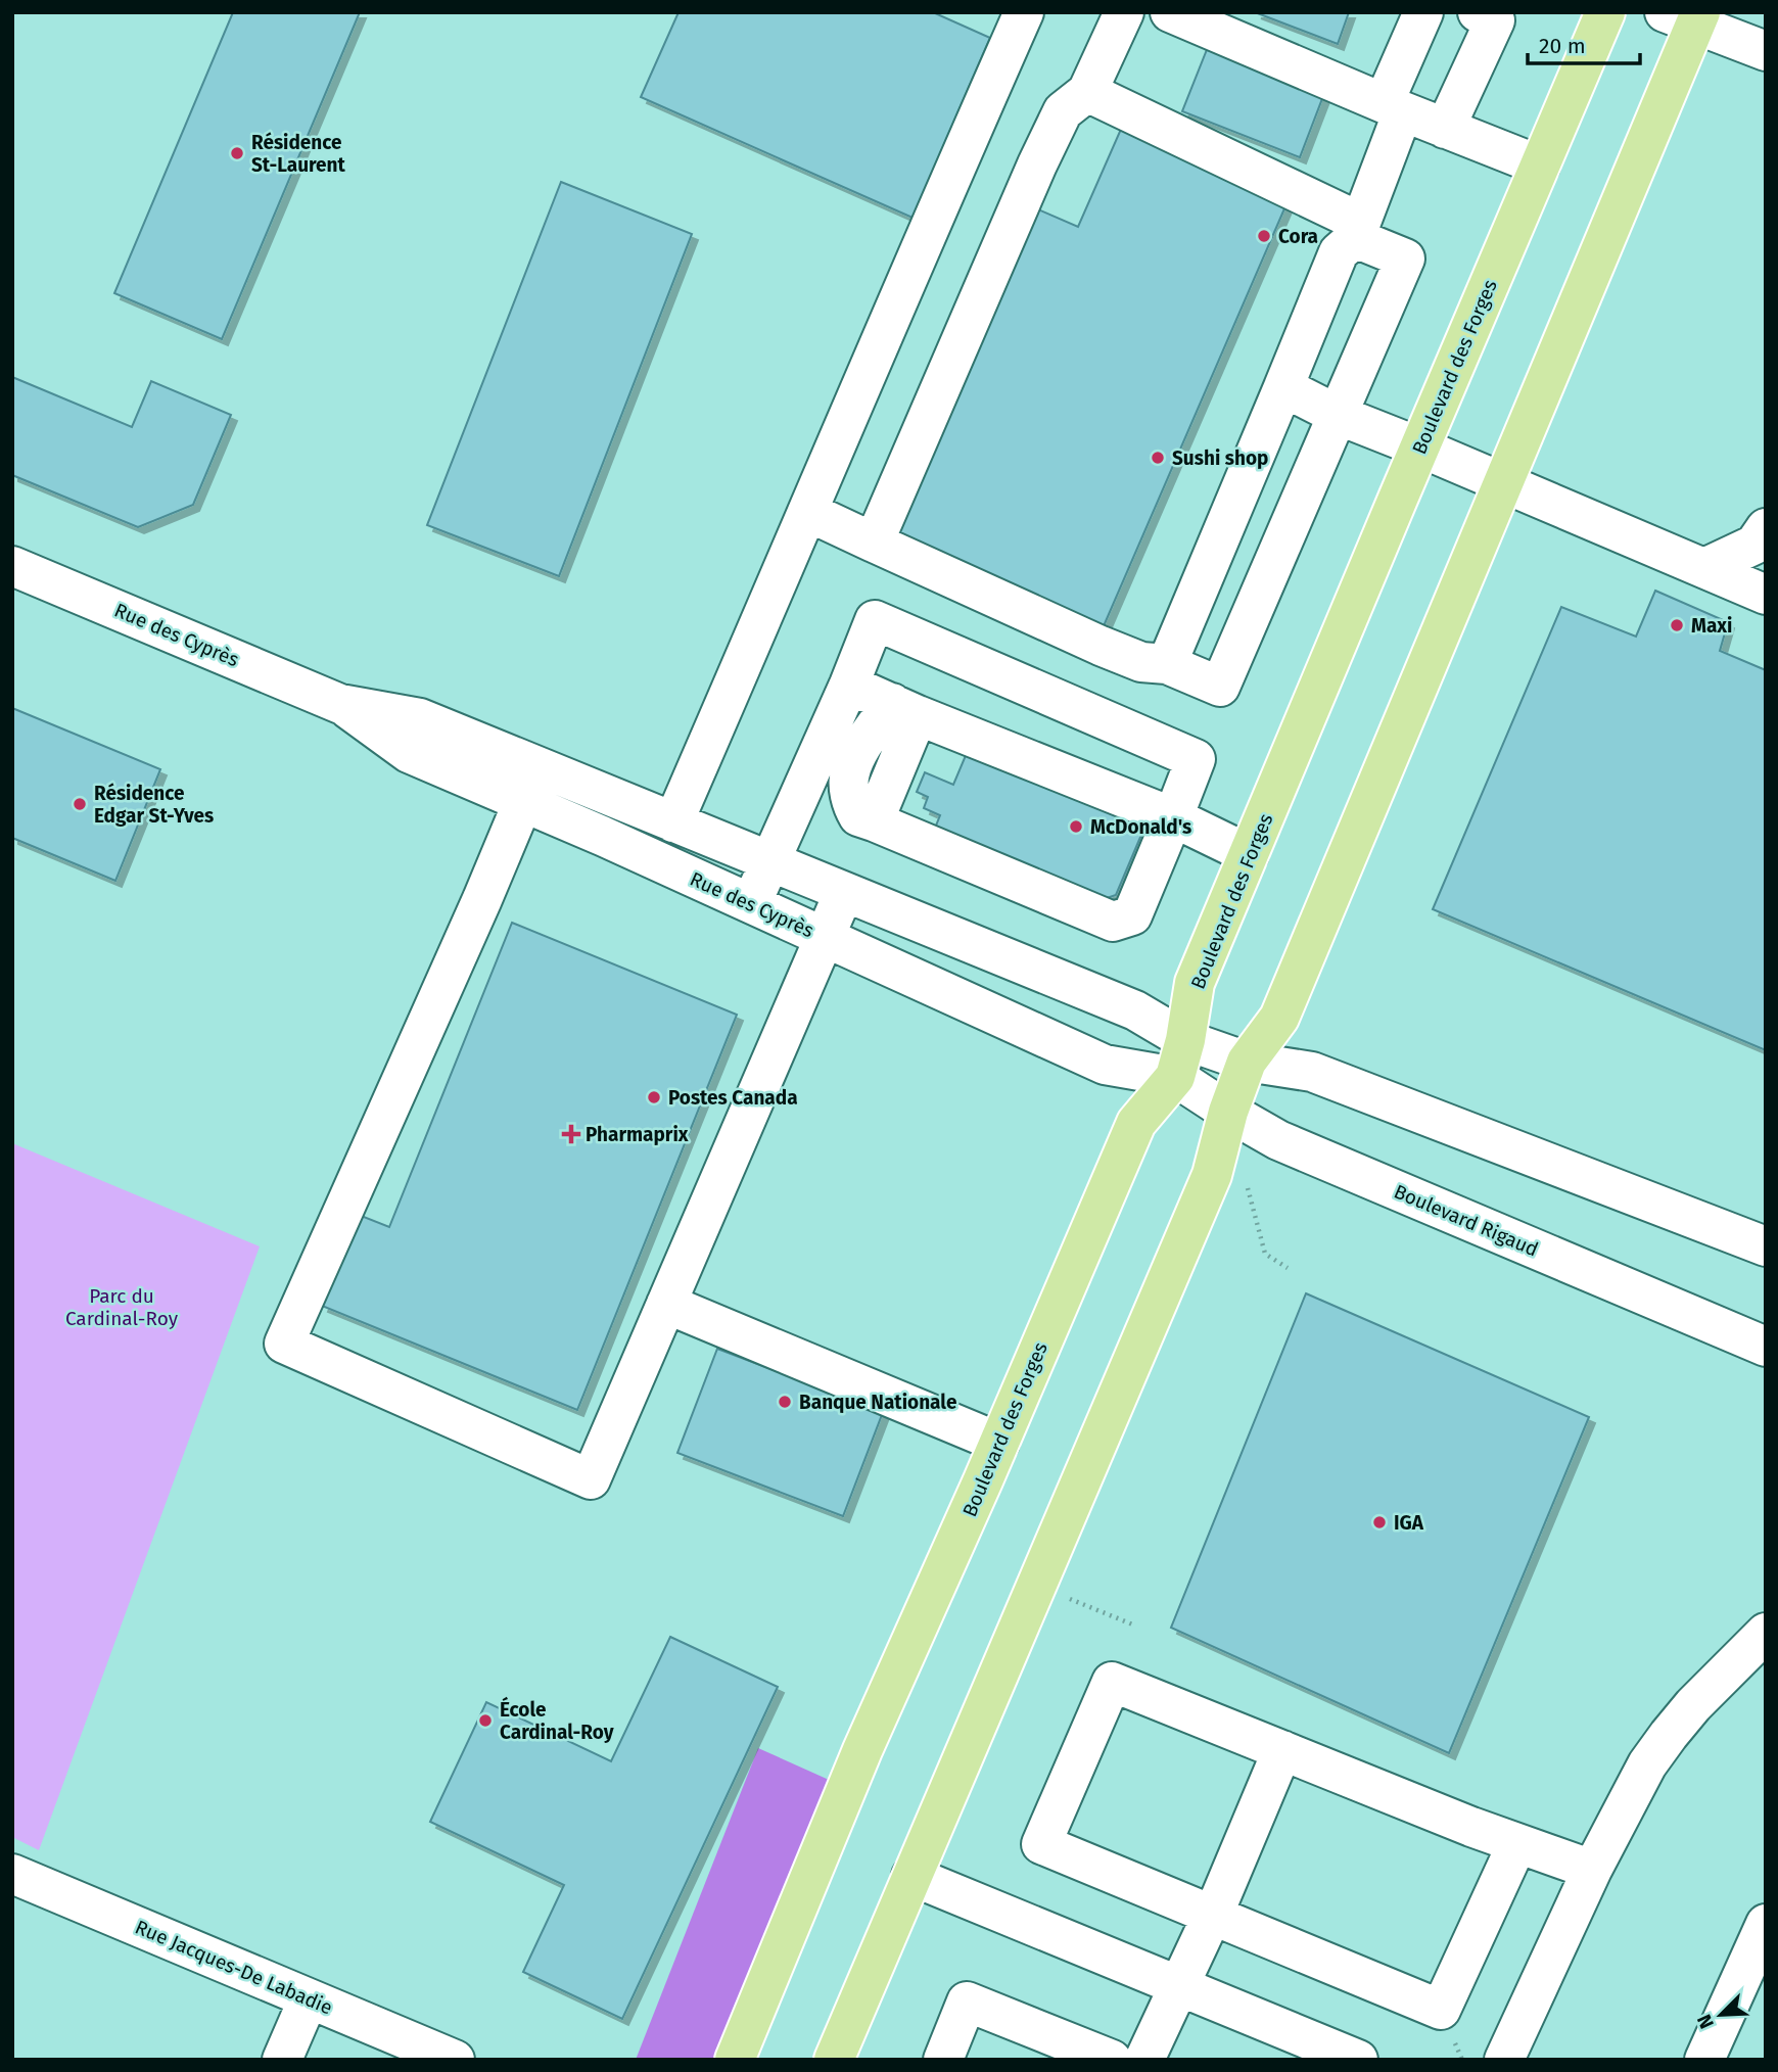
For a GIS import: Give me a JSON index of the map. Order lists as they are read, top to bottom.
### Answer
{
  "streets": {
    "main road": ["Boulevard des Forges"],
    "street": ["Rue des Cyprès", "Boulevard Rigaud", "Rue Jacques-De Labadie"]
  },
  "crossings": [
    ["Boulevard des Forges", "Rue des Cyprès"],
    ["Boulevard des Forges", "Boulevard Rigaud"],
    ["Rue des Cyprès", "Boulevard Rigaud"]
  ],
  "parks": ["Parc du Cardinal-Roy"],
  "places": {
    "other": [
      "Résidence St-Laurent",
      "Cora",
      "Sushi shop",
      "Maxi",
      "Résidence Edgar St-Yves",
      "McDonald's",
      "Postes Canada",
      "Banque Nationale",
      "IGA",
      "École Cardinal-Roy"
    ],
    "health": ["Pharmaprix"]
  },
  "scale_bar": "20 m",
  "north": "bottom left"
}
